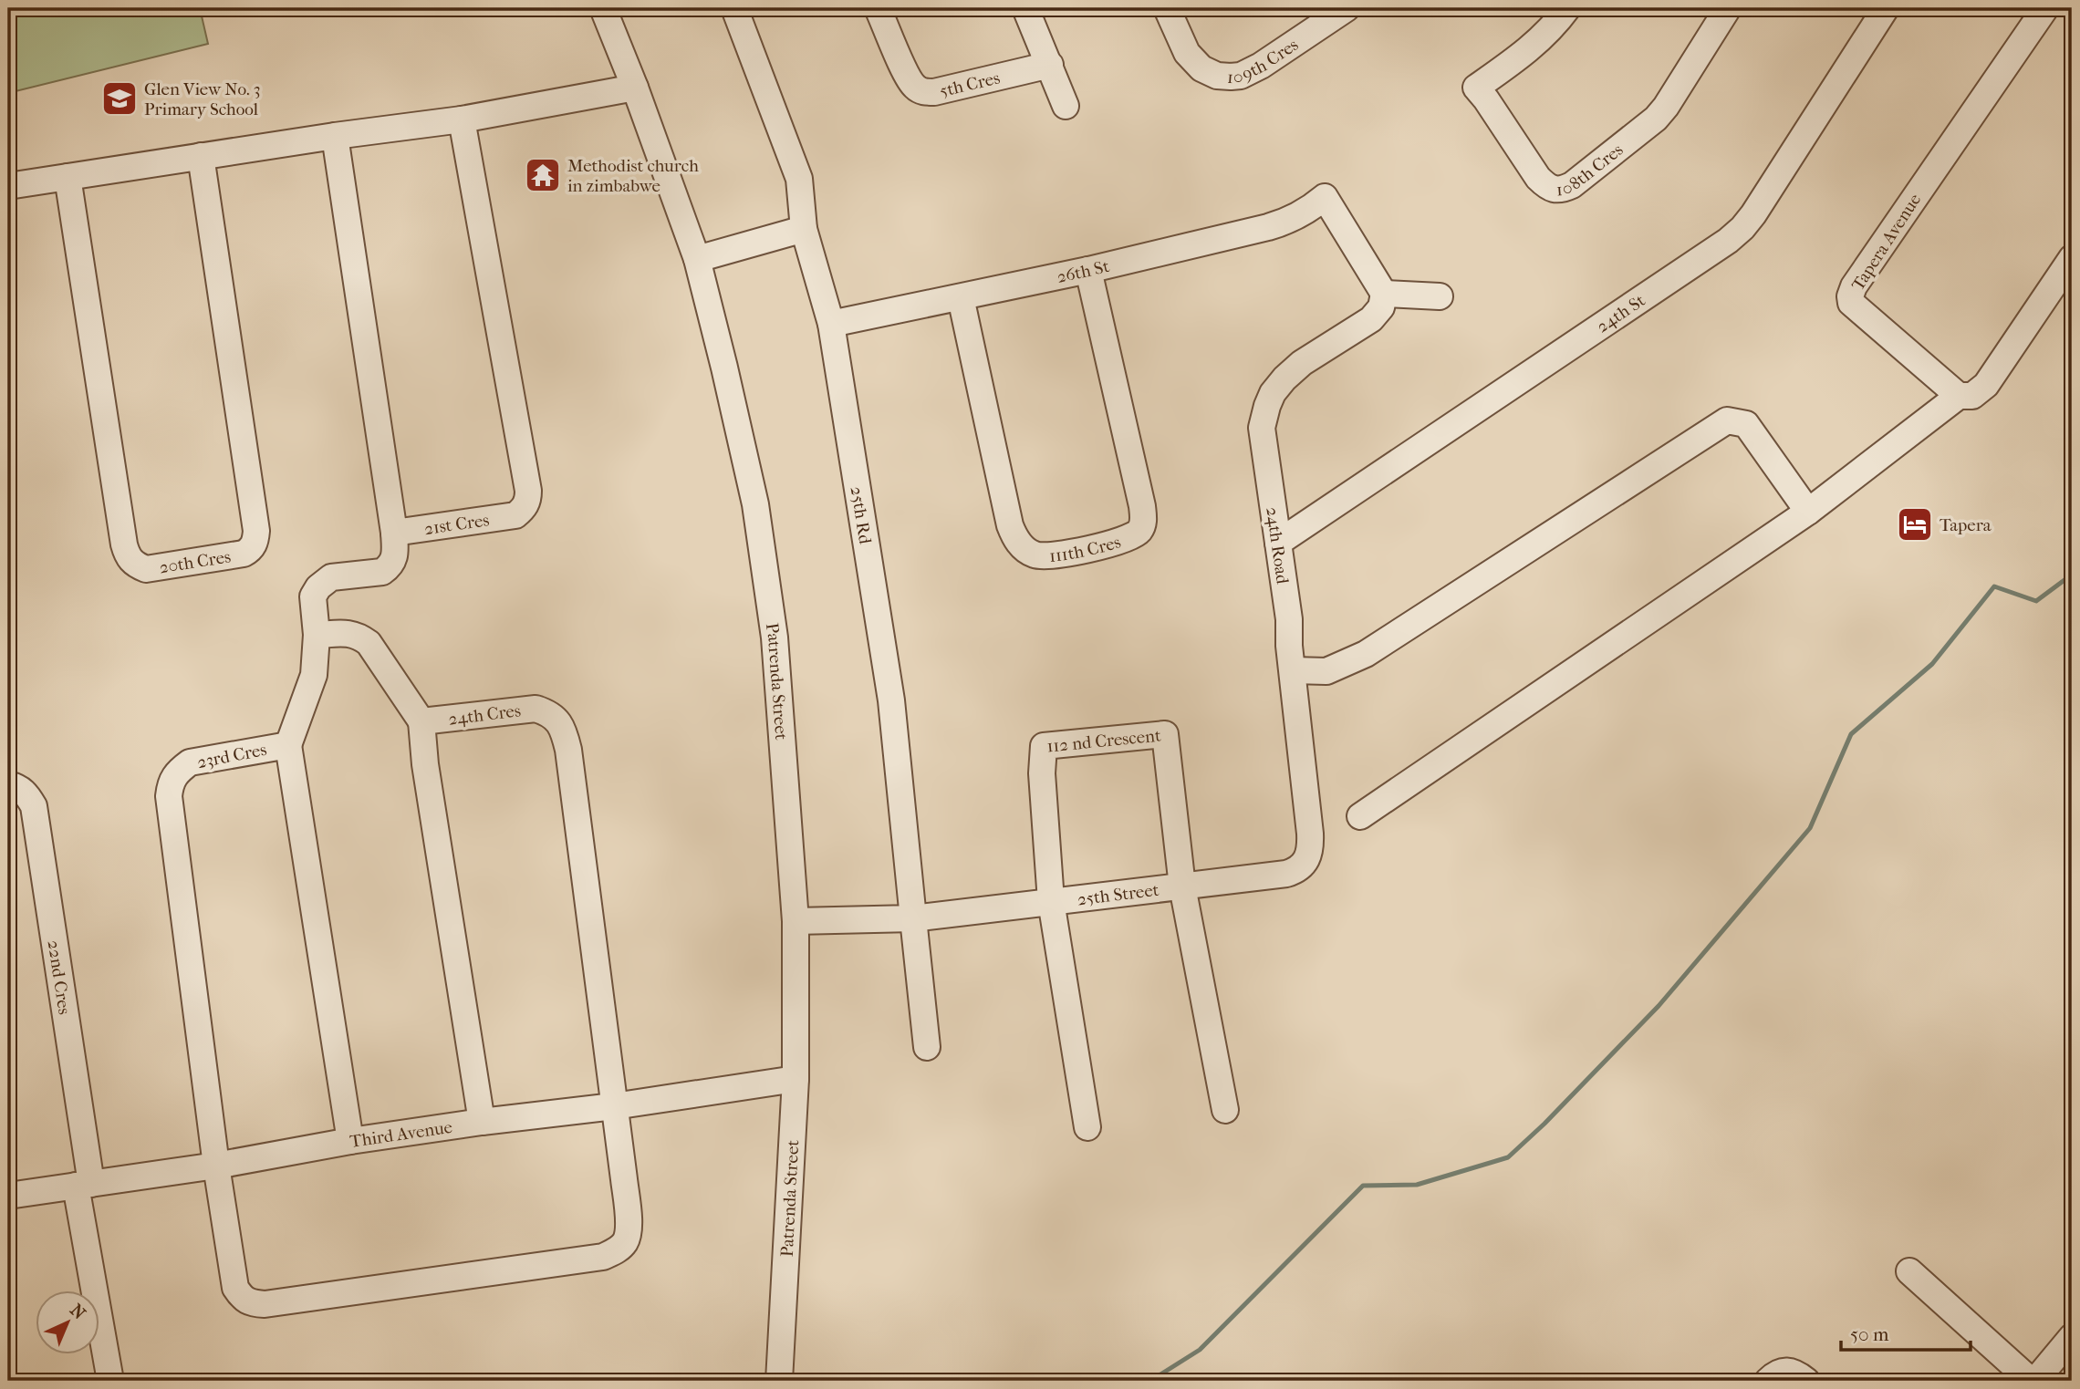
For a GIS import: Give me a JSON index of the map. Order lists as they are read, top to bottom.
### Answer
{
  "streets": {
    "street": [
      "109th Cres",
      "5th Cres",
      "108th Cres",
      "Tapera Avenue",
      "26th St",
      "24th St",
      "25th Rd",
      "21st Cres",
      "24th Road",
      "111th Cres",
      "20th Cres",
      "Patrenda Street",
      "24th Cres",
      "112 nd Crescent",
      "23rd Cres",
      "25th Street",
      "22nd Cres",
      "Third Avenue"
    ]
  },
  "crossings": [
    ["26th St", "25th Rd"],
    ["26th St", "24th Road"],
    ["26th St", "111th Cres"],
    ["24th St", "24th Road"],
    ["25th Rd", "25th Street"],
    ["24th Road", "25th Street"],
    ["Patrenda Street", "Third Avenue"],
    ["24th Cres", "23rd Cres"],
    ["24th Cres", "Third Avenue"],
    ["112 nd Crescent", "25th Street"],
    ["23rd Cres", "Third Avenue"],
    ["22nd Cres", "Third Avenue"]
  ],
  "places": {
    "school or university": ["Glen View No. 3 Primary School"],
    "temple": ["Methodist church in zimbabwe"],
    "hotel": ["Tapera"]
  },
  "scale_bar": "50 m",
  "north": "top right"
}
